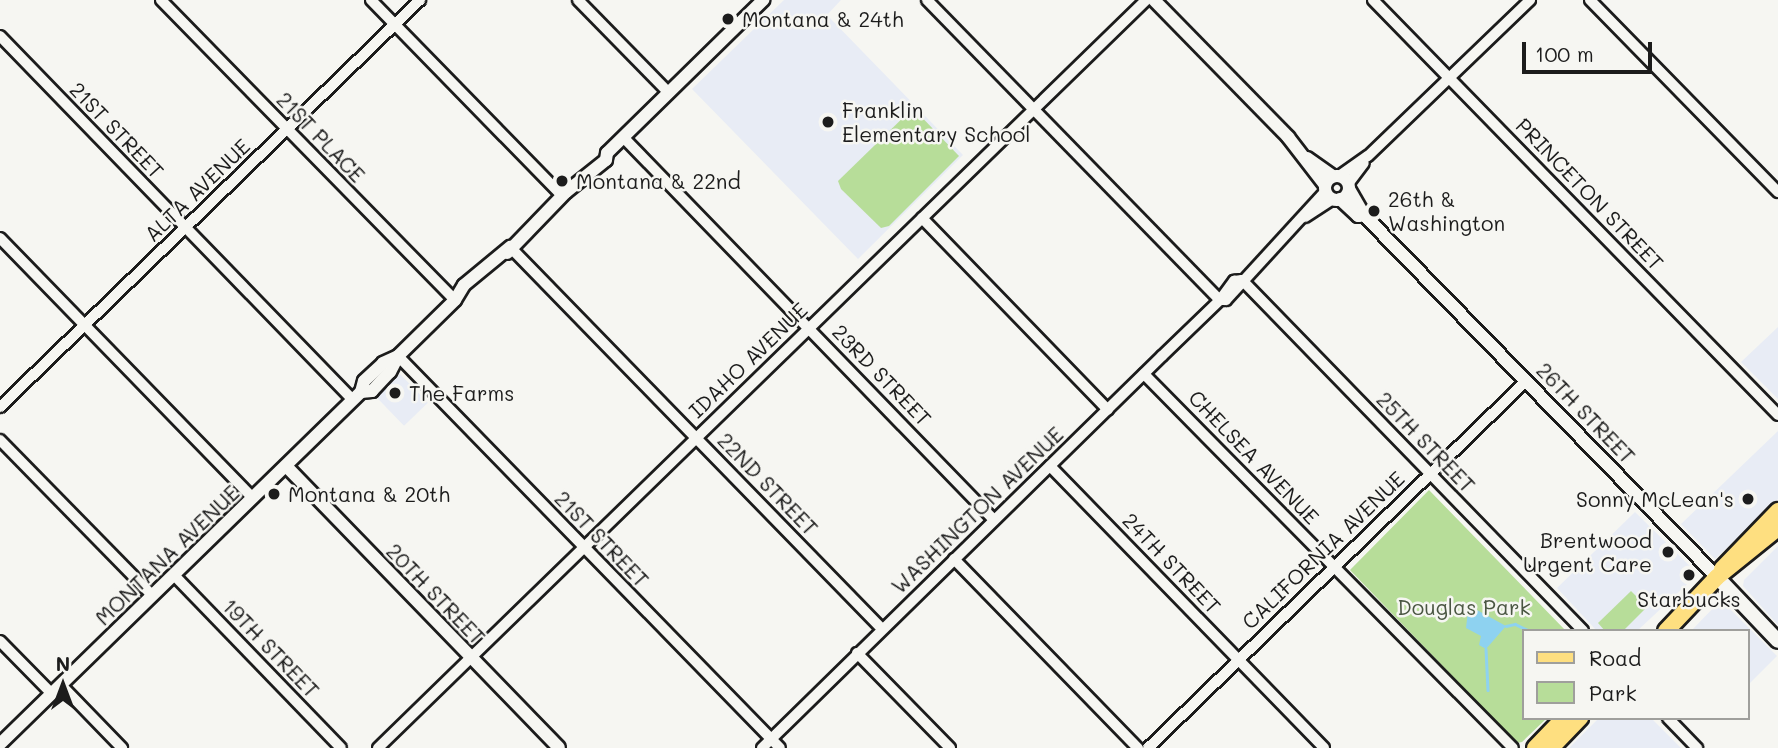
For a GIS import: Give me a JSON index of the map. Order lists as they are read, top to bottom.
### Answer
{
  "streets": {
    "main road": ["26TH STREET"],
    "street": [
      "21ST STREET",
      "21ST PLACE",
      "ALTA AVENUE",
      "PRINCETON STREET",
      "IDAHO AVENUE",
      "23RD STREET",
      "25TH STREET",
      "CHELSEA AVENUE",
      "22ND STREET",
      "WASHINGTON AVENUE",
      "CALIFORNIA AVENUE",
      "MONTANA AVENUE",
      "24TH STREET",
      "20TH STREET",
      "19TH STREET"
    ]
  },
  "crossings": [
    ["21ST STREET", "ALTA AVENUE"],
    ["21ST STREET", "IDAHO AVENUE"],
    ["21ST STREET", "WASHINGTON AVENUE"],
    ["21ST STREET", "MONTANA AVENUE"],
    ["21ST PLACE", "ALTA AVENUE"],
    ["21ST PLACE", "MONTANA AVENUE"],
    ["PRINCETON STREET", "WASHINGTON AVENUE"],
    ["IDAHO AVENUE", "23RD STREET"],
    ["IDAHO AVENUE", "22ND STREET"],
    ["IDAHO AVENUE", "20TH STREET"],
    ["23RD STREET", "WASHINGTON AVENUE"],
    ["23RD STREET", "MONTANA AVENUE"],
    ["26TH STREET", "WASHINGTON AVENUE"],
    ["26TH STREET", "CALIFORNIA AVENUE"],
    ["25TH STREET", "WASHINGTON AVENUE"],
    ["25TH STREET", "CALIFORNIA AVENUE"],
    ["CHELSEA AVENUE", "WASHINGTON AVENUE"],
    ["CHELSEA AVENUE", "CALIFORNIA AVENUE"],
    ["22ND STREET", "WASHINGTON AVENUE"],
    ["22ND STREET", "MONTANA AVENUE"],
    ["WASHINGTON AVENUE", "24TH STREET"],
    ["CALIFORNIA AVENUE", "24TH STREET"],
    ["MONTANA AVENUE", "20TH STREET"],
    ["MONTANA AVENUE", "19TH STREET"]
  ],
  "parks": ["Douglas Park"],
  "places": [
    "Montana & 24th",
    "Franklin Elementary School",
    "Montana & 22nd",
    "26th & Washington",
    "The Farms",
    "Montana & 20th",
    "Sonny McLean's",
    "Brentwood Urgent Care",
    "Starbucks"
  ],
  "legend": ["Road", "Park"],
  "scale_bar": "100 m",
  "north": "top"
}
